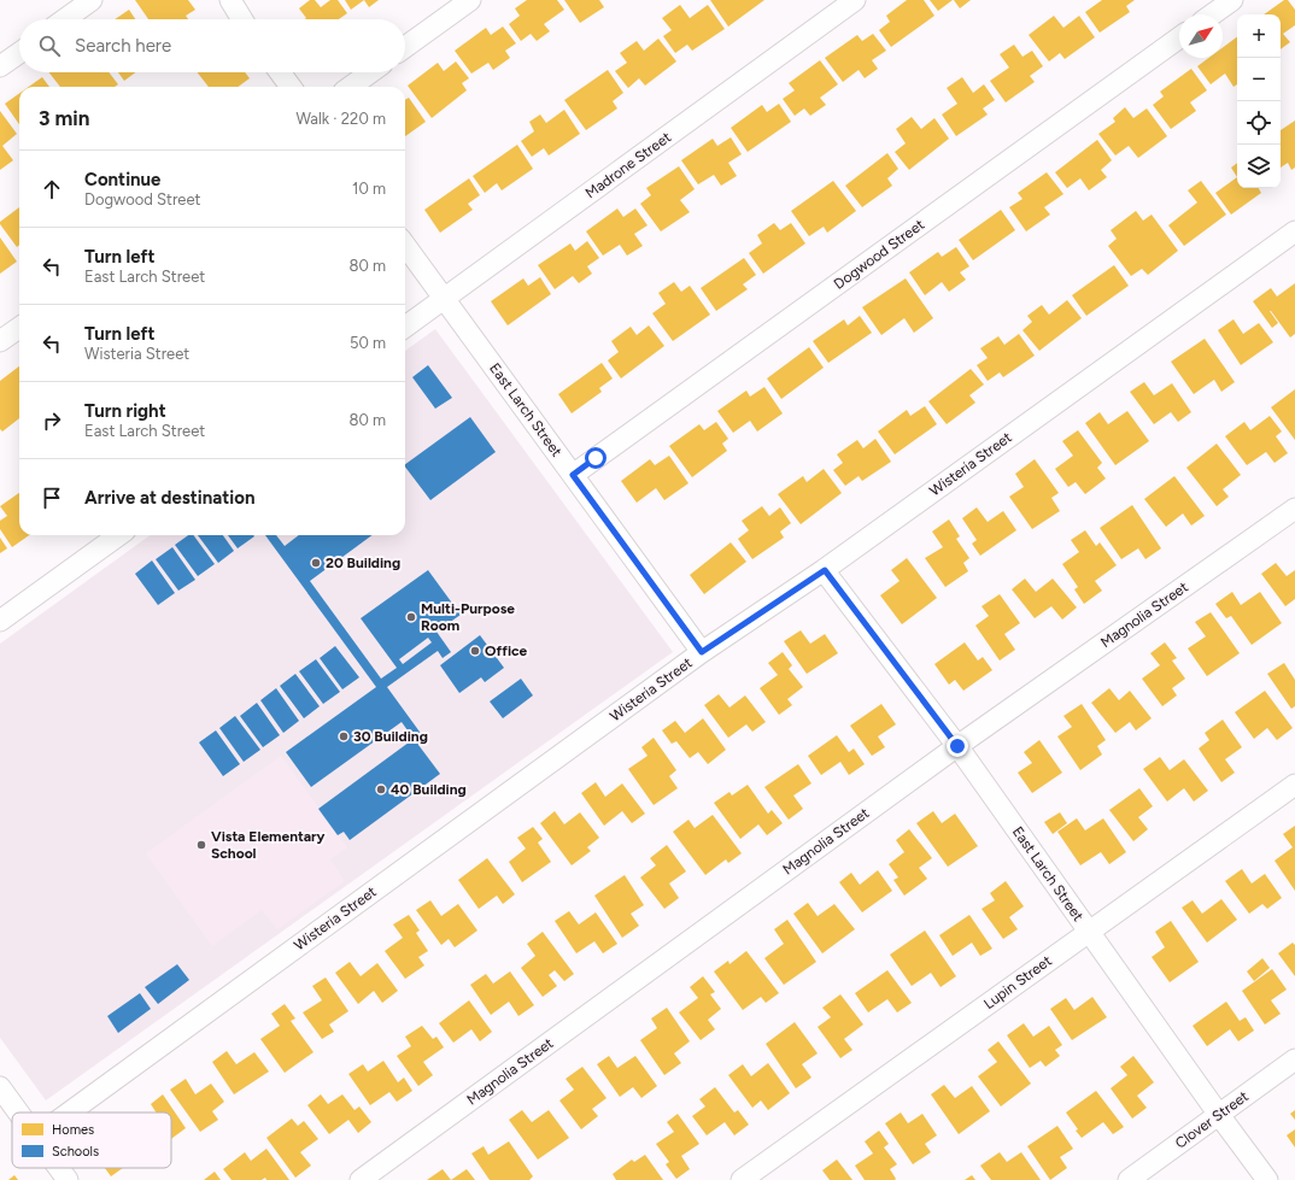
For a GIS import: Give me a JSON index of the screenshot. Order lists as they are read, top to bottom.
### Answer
{
  "streets": {
    "street": [
      "Madrone Street",
      "Dogwood Street",
      "East Larch Street",
      "Wisteria Street",
      "Magnolia Street",
      "Lupin Street",
      "Clover Street"
    ]
  },
  "crossings": [
    ["Madrone Street", "East Larch Street"],
    ["Dogwood Street", "East Larch Street"],
    ["East Larch Street", "Wisteria Street"],
    ["East Larch Street", "Magnolia Street"],
    ["East Larch Street", "Lupin Street"],
    ["East Larch Street", "Clover Street"]
  ],
  "places": [
    "20 Building",
    "Multi-Purpose Room",
    "Office",
    "30 Building",
    "40 Building",
    "Vista Elementary School"
  ],
  "legend": ["Homes", "Schools"],
  "north": "top right",
  "page": {
    "map_buttons": ["+", "−"],
    "search": "Search here",
    "heading": ["3 min", "Walk · 220 m"],
    "list": [
      ["Continue", "Dogwood Street", "10 m"],
      ["Turn left", "East Larch Street", "80 m"],
      ["Turn left", "Wisteria Street", "50 m"],
      ["Turn right", "East Larch Street", "80 m"],
      "Arrive at destination"
    ]
  }
}
